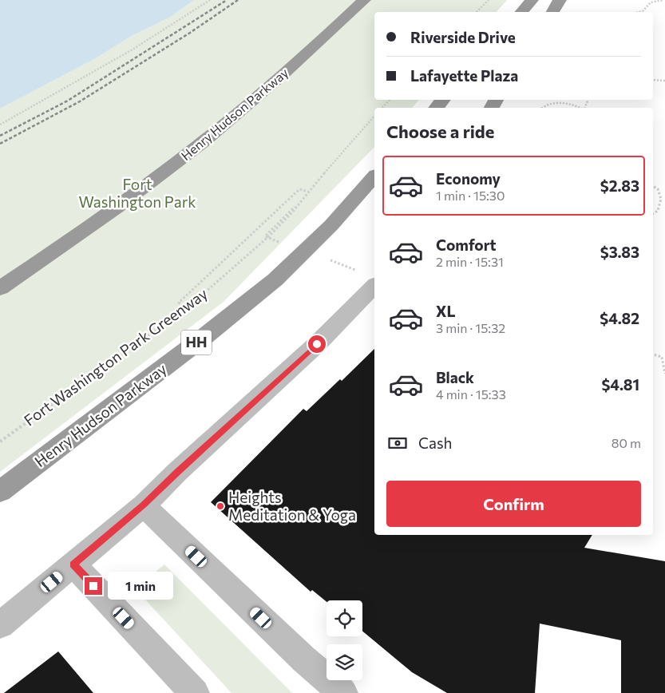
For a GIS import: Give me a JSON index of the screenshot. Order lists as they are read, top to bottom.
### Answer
{
  "streets": {
    "highway": ["Henry Hudson Parkway", "HH"],
    "path": ["Fort Washington Park Greenway"]
  },
  "parks": ["Fort Washington Park"],
  "places": ["Heights Meditation & Yoga"],
  "page": {
    "banner": ["Riverside Drive", "Lafayette Plaza"],
    "heading": "Choose a ride",
    "list": [
      {
        "name": "Economy",
        "note": "1 min · 15:30",
        "value": "$2.83"
      },
      {
        "name": "Comfort",
        "note": "2 min · 15:31",
        "value": "$3.83"
      },
      {
        "name": "XL",
        "note": "3 min · 15:32",
        "value": "$4.82"
      },
      {
        "name": "Black",
        "note": "4 min · 15:33",
        "value": "$4.81"
      }
    ],
    "pay": ["Cash", "80 m"],
    "buttons": "Confirm",
    "bubble": "1 min"
  }
}
